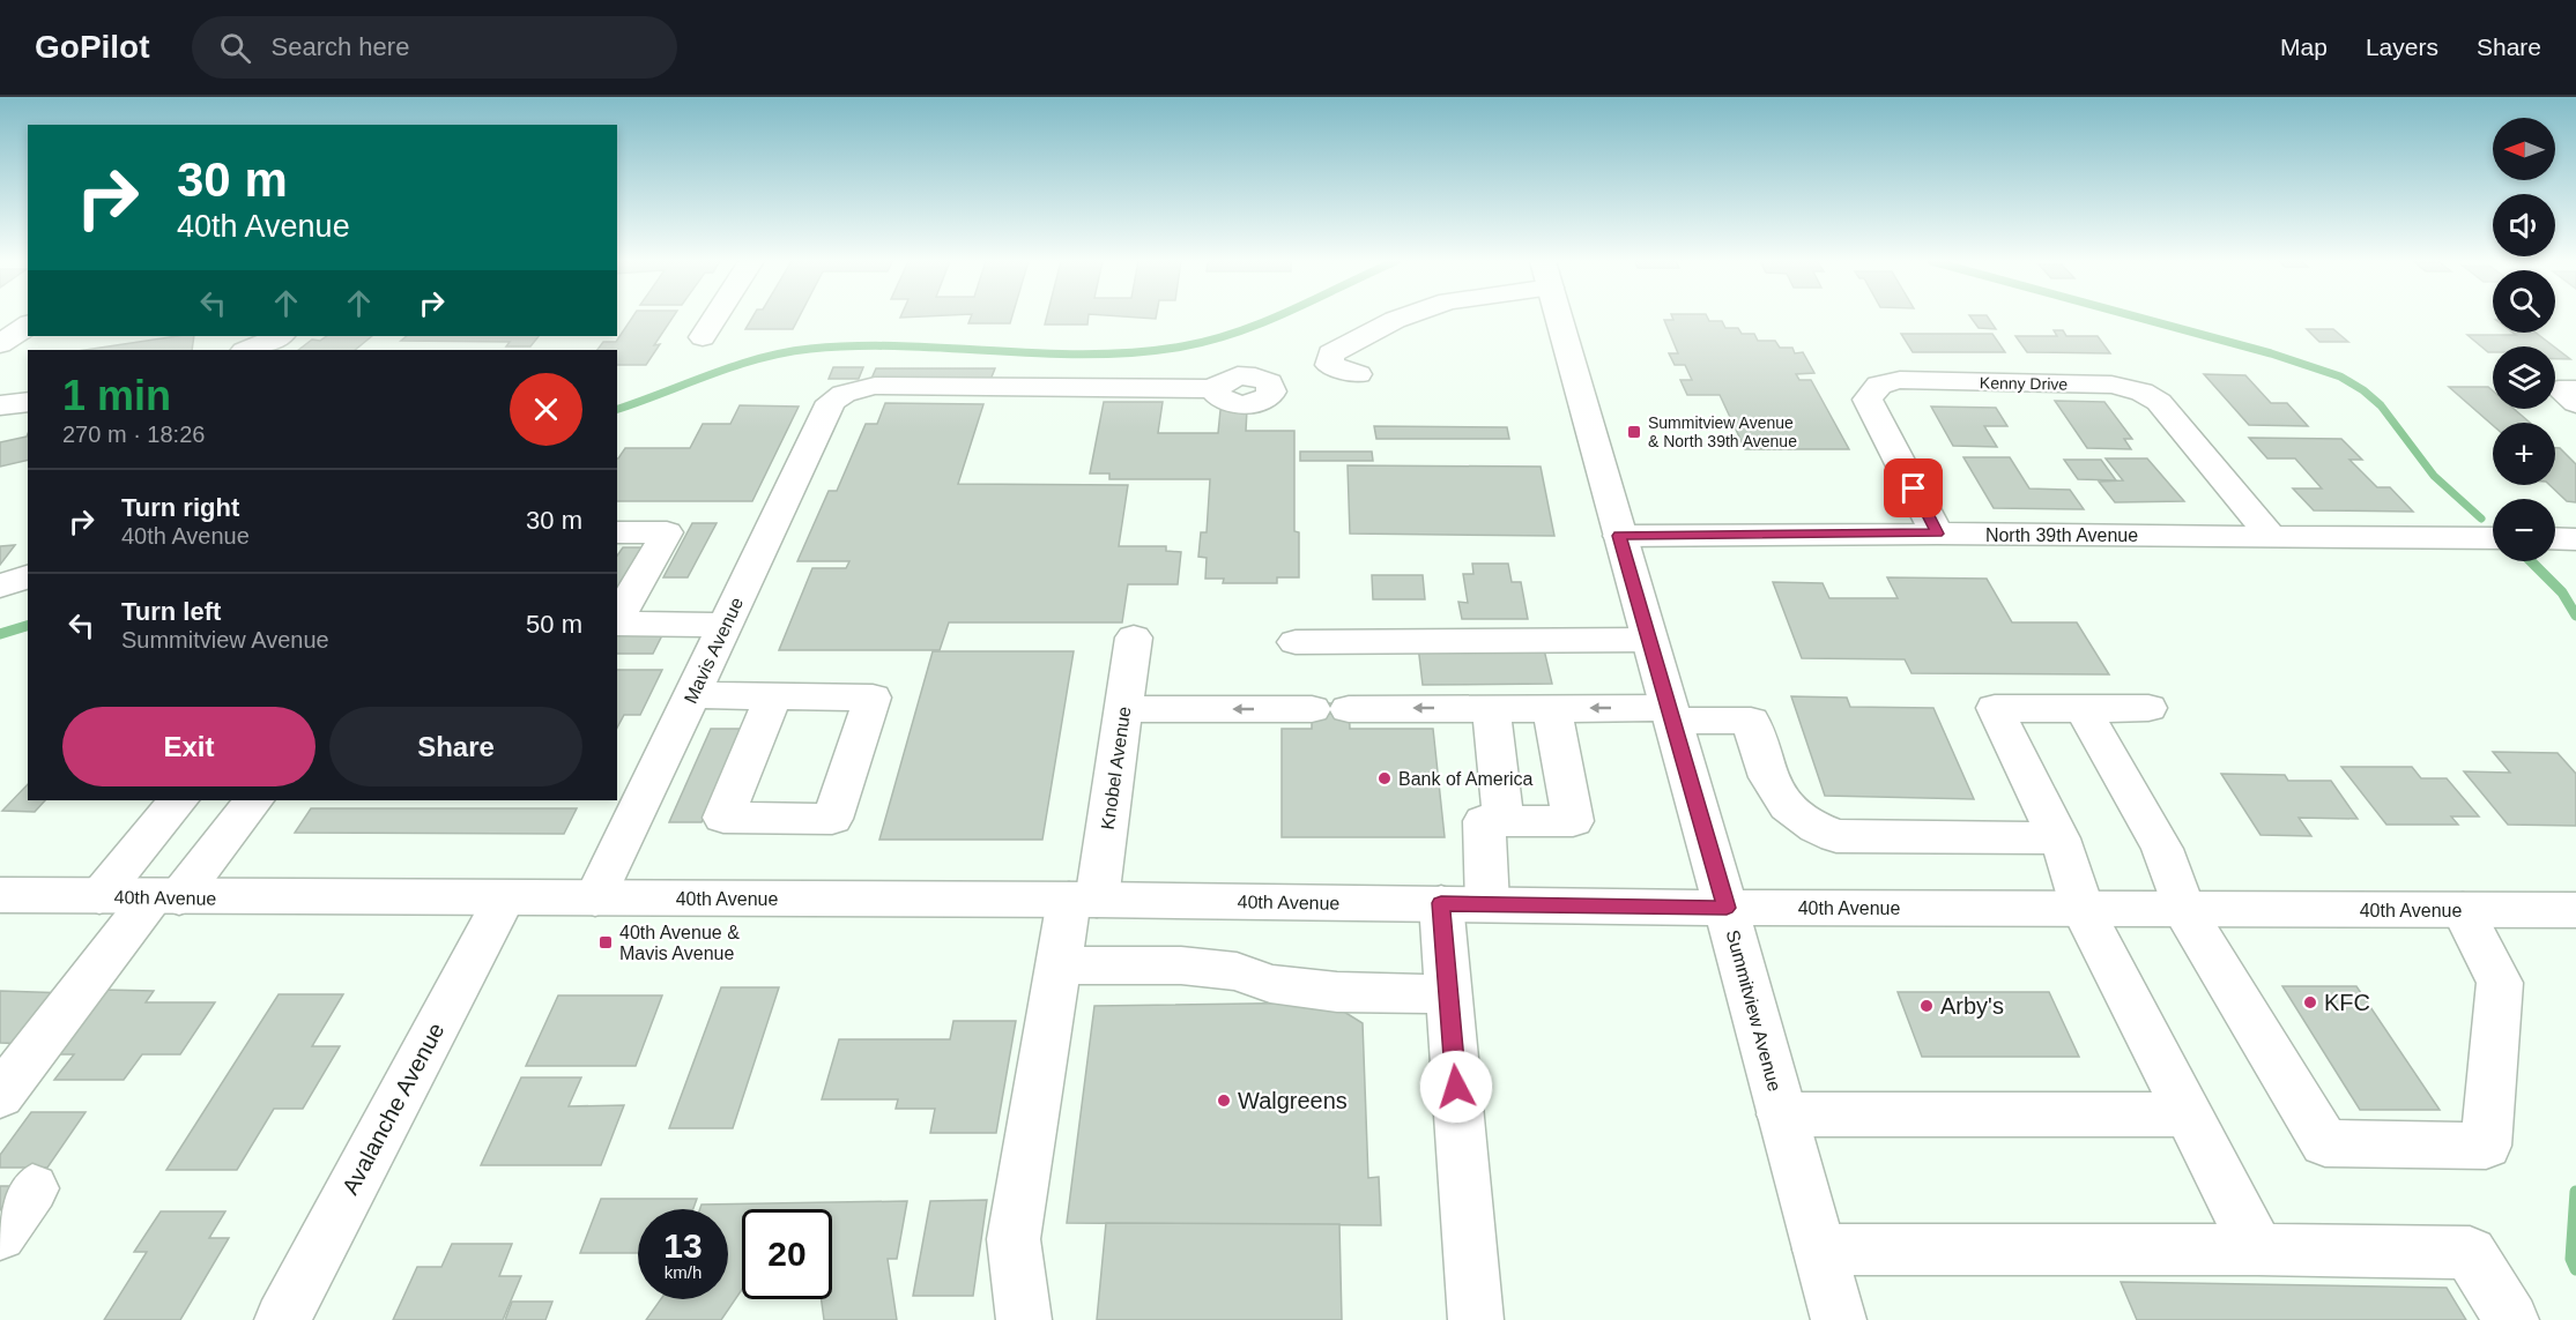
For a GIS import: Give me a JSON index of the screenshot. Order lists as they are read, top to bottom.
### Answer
{
  "streets": {
    "street": [
      "Kenny Drive",
      "North 39th Avenue",
      "Mavis Avenue",
      "Knobel Avenue",
      "40th Avenue",
      "Summitview Avenue",
      "Avalanche Avenue"
    ]
  },
  "crossings": [
    ["Kenny Drive", "North 39th Avenue"],
    ["North 39th Avenue", "Summitview Avenue"],
    ["Mavis Avenue", "40th Avenue"],
    ["Knobel Avenue", "40th Avenue"],
    ["40th Avenue", "Summitview Avenue"],
    ["40th Avenue", "Avalanche Avenue"]
  ],
  "places": {
    "transit": ["Summitview Avenue & North 39th Avenue", "40th Avenue & Mavis Avenue"],
    "other": [
      "Bank of America",
      "KFC",
      "Arby's",
      "Walgreens"
    ]
  },
  "north": "left",
  "page": {
    "header": "GoPilot",
    "search": "Search here",
    "nav": ["Map", "Layers", "Share"],
    "map_buttons": ["+", "−"],
    "turn": ["30 m", "40th Avenue"],
    "heading": ["1 min", "270 m · 18:26"],
    "list": [
      {
        "name": "Turn right",
        "note": "40th Avenue",
        "value": "30 m"
      },
      {
        "name": "Turn left",
        "note": "Summitview Avenue",
        "value": "50 m"
      }
    ],
    "buttons": ["Exit", "Share"],
    "speed": "13 km/h",
    "limit": "20"
  }
}
